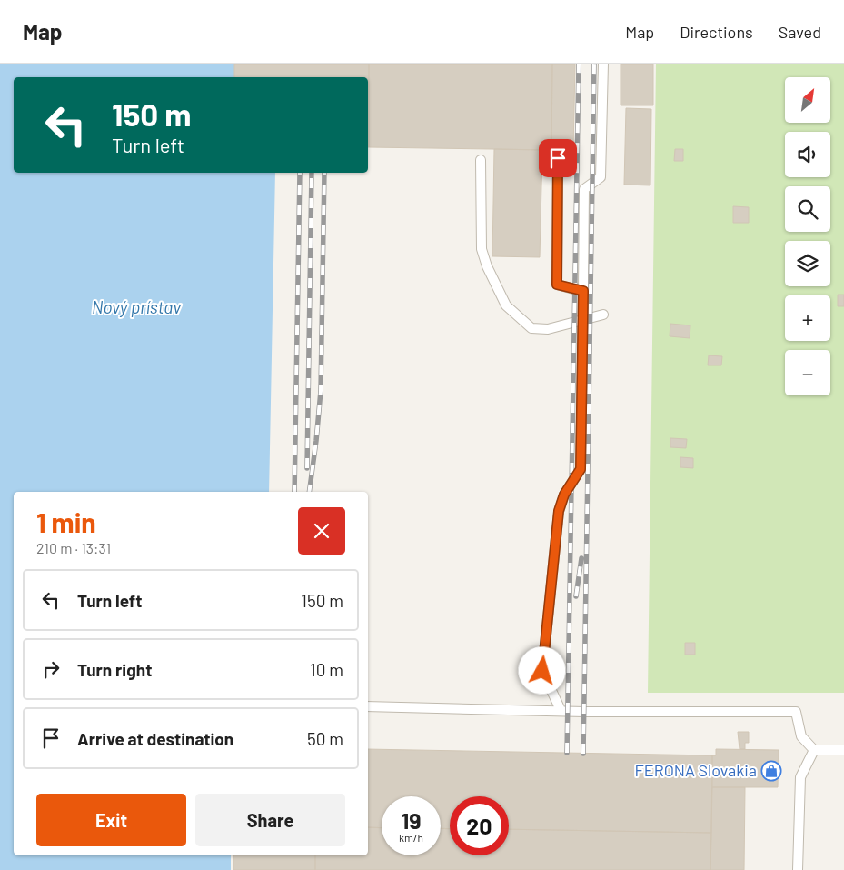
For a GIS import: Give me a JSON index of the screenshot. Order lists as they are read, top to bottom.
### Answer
{
  "water": ["Nový prístav"],
  "places": {
    "shop": ["FERONA Slovakia"]
  },
  "north": "top right",
  "page": {
    "header": "Map",
    "nav": ["Map", "Directions", "Saved"],
    "map_buttons": ["+", "−"],
    "turn": ["150 m", "Turn left"],
    "heading": ["1 min", "210 m · 13:31"],
    "list": [
      {
        "name": "Turn left",
        "value": "150 m"
      },
      {
        "name": "Turn right",
        "value": "10 m"
      },
      {
        "name": "Arrive at destination",
        "value": "50 m"
      }
    ],
    "buttons": ["Exit", "Share"],
    "speed": "19 km/h",
    "limit": "20"
  }
}
